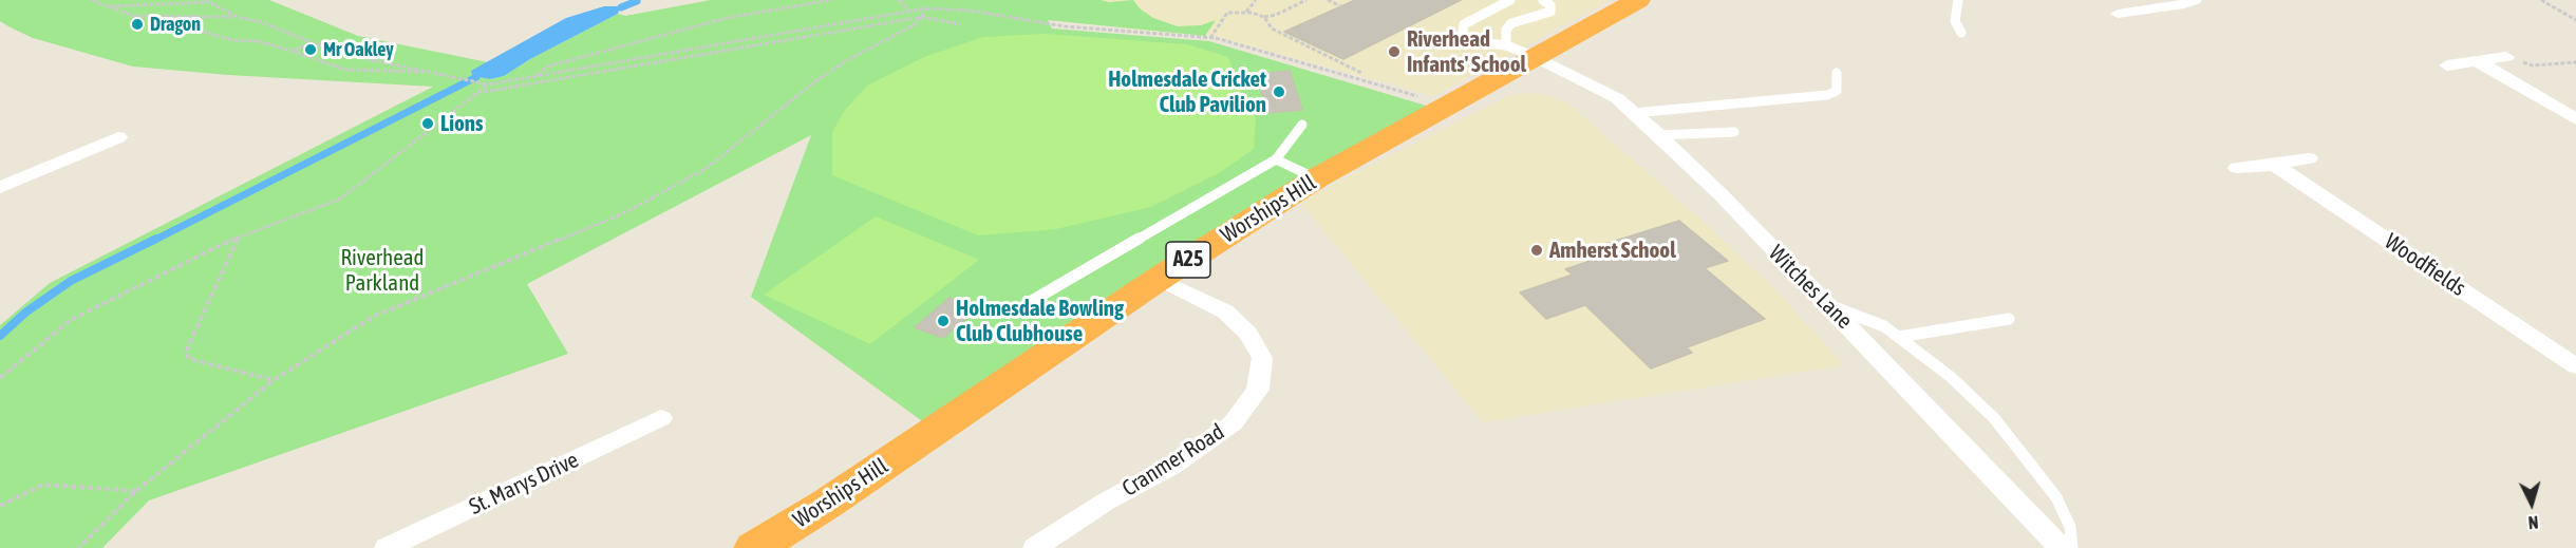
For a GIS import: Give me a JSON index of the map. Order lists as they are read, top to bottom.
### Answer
{
  "streets": {
    "highway": ["Worships Hill", "A25"],
    "street": [
      "Woodfields",
      "Witches Lane",
      "Cranmer Road",
      "St. Marys Drive"
    ]
  },
  "crossings": [
    ["Worships Hill", "Witches Lane"],
    ["Worships Hill", "Cranmer Road"]
  ],
  "parks": ["Riverhead Parkland"],
  "places": [
    "Dragon",
    "Mr Oakley",
    "Riverhead Infants' School",
    "Holmesdale Cricket Club Pavilion",
    "Lions",
    "Amherst School",
    "Holmesdale Bowling Club Clubhouse"
  ],
  "north": "bottom"
}
